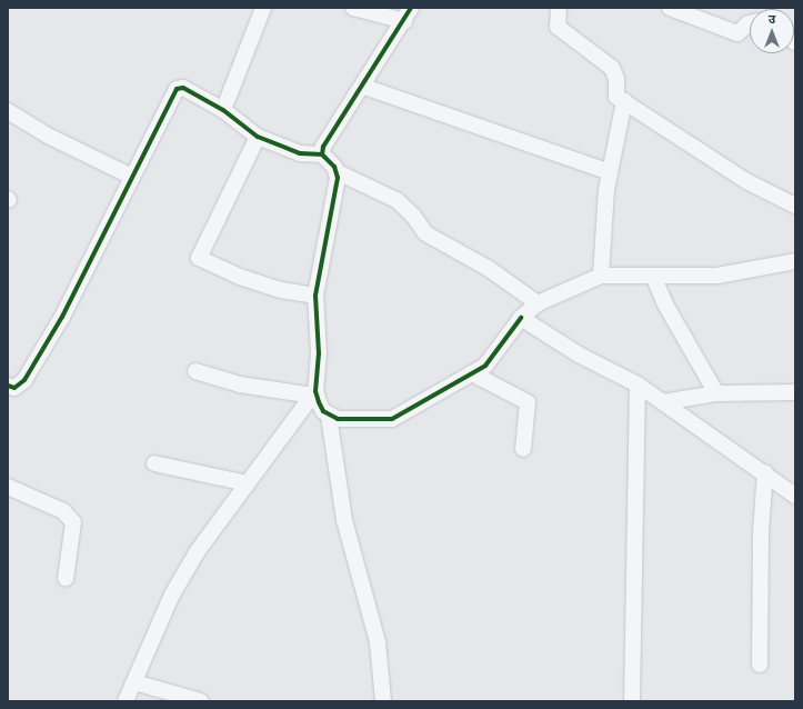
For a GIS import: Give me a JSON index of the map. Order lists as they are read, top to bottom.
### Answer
{
  "north": "top"
}
